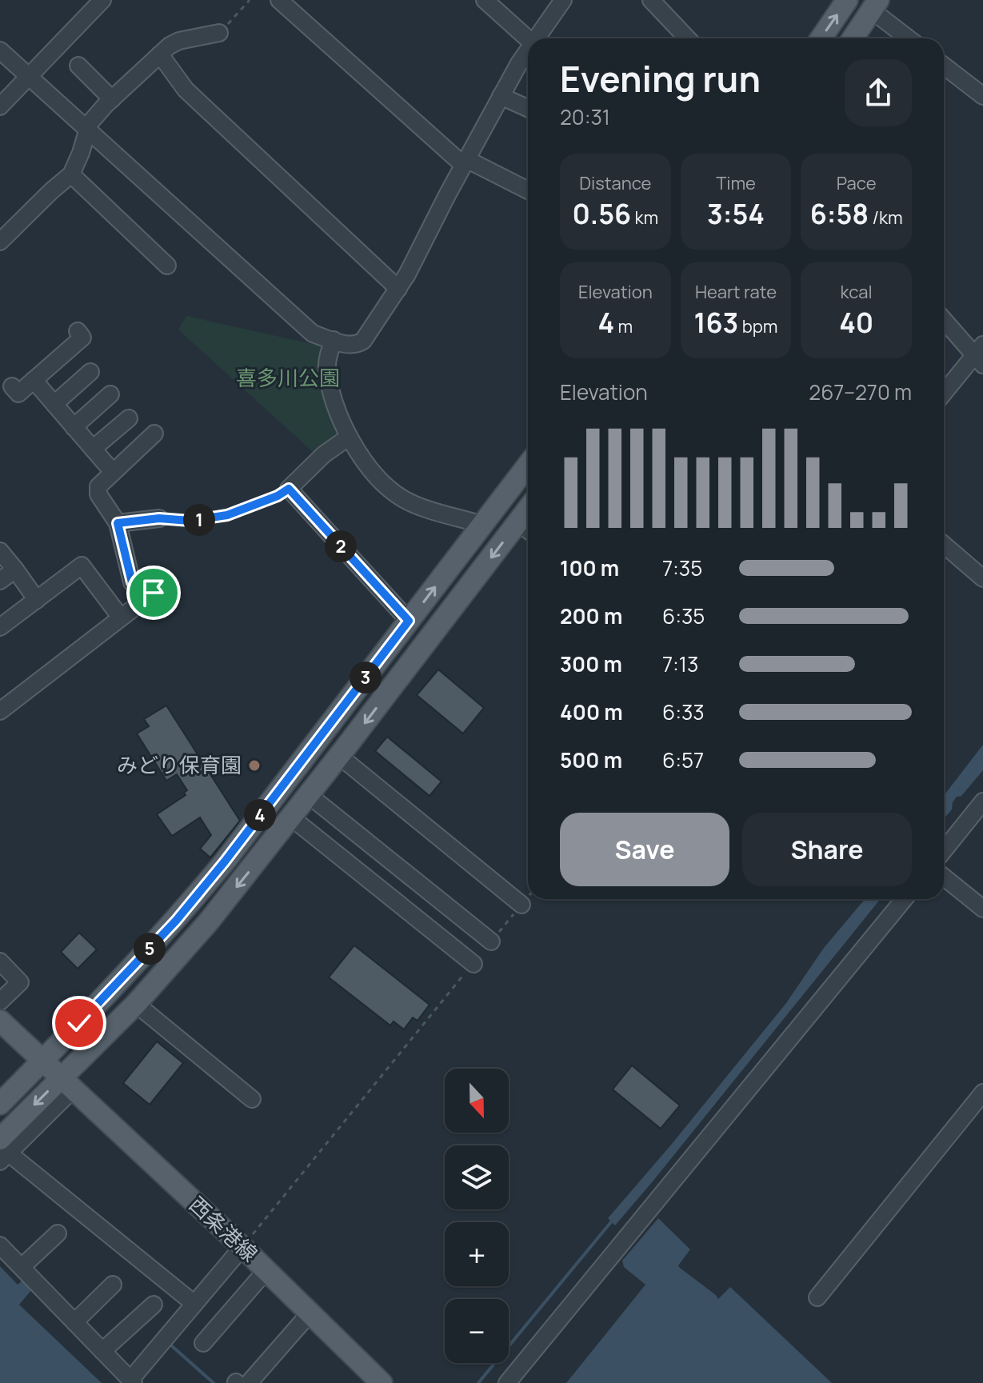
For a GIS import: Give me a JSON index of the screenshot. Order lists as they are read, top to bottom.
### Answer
{
  "streets": {
    "main road": ["西条港線"]
  },
  "parks": ["喜多川公園"],
  "places": ["みどり保育園"],
  "north": "bottom",
  "page": {
    "heading": ["Evening run", "20:31"],
    "stats": [
      ["Distance", "0.56 km"],
      ["Time", "3:54"],
      ["Pace", "6:58 /km"],
      ["Elevation", "4 m"],
      ["Heart rate", "163 bpm"],
      ["kcal", "40"]
    ],
    "chart": ["Elevation", "267–270 m"],
    "pins": [
      "1",
      "2",
      "3",
      "4",
      "5"
    ],
    "list": [
      {
        "name": "100 m",
        "note": "7:35"
      },
      {
        "name": "200 m",
        "note": "6:35"
      },
      {
        "name": "300 m",
        "note": "7:13"
      },
      {
        "name": "400 m",
        "note": "6:33"
      },
      {
        "name": "500 m",
        "note": "6:57"
      }
    ],
    "buttons": ["Save", "Share"],
    "map_buttons": ["+", "−"]
  }
}
